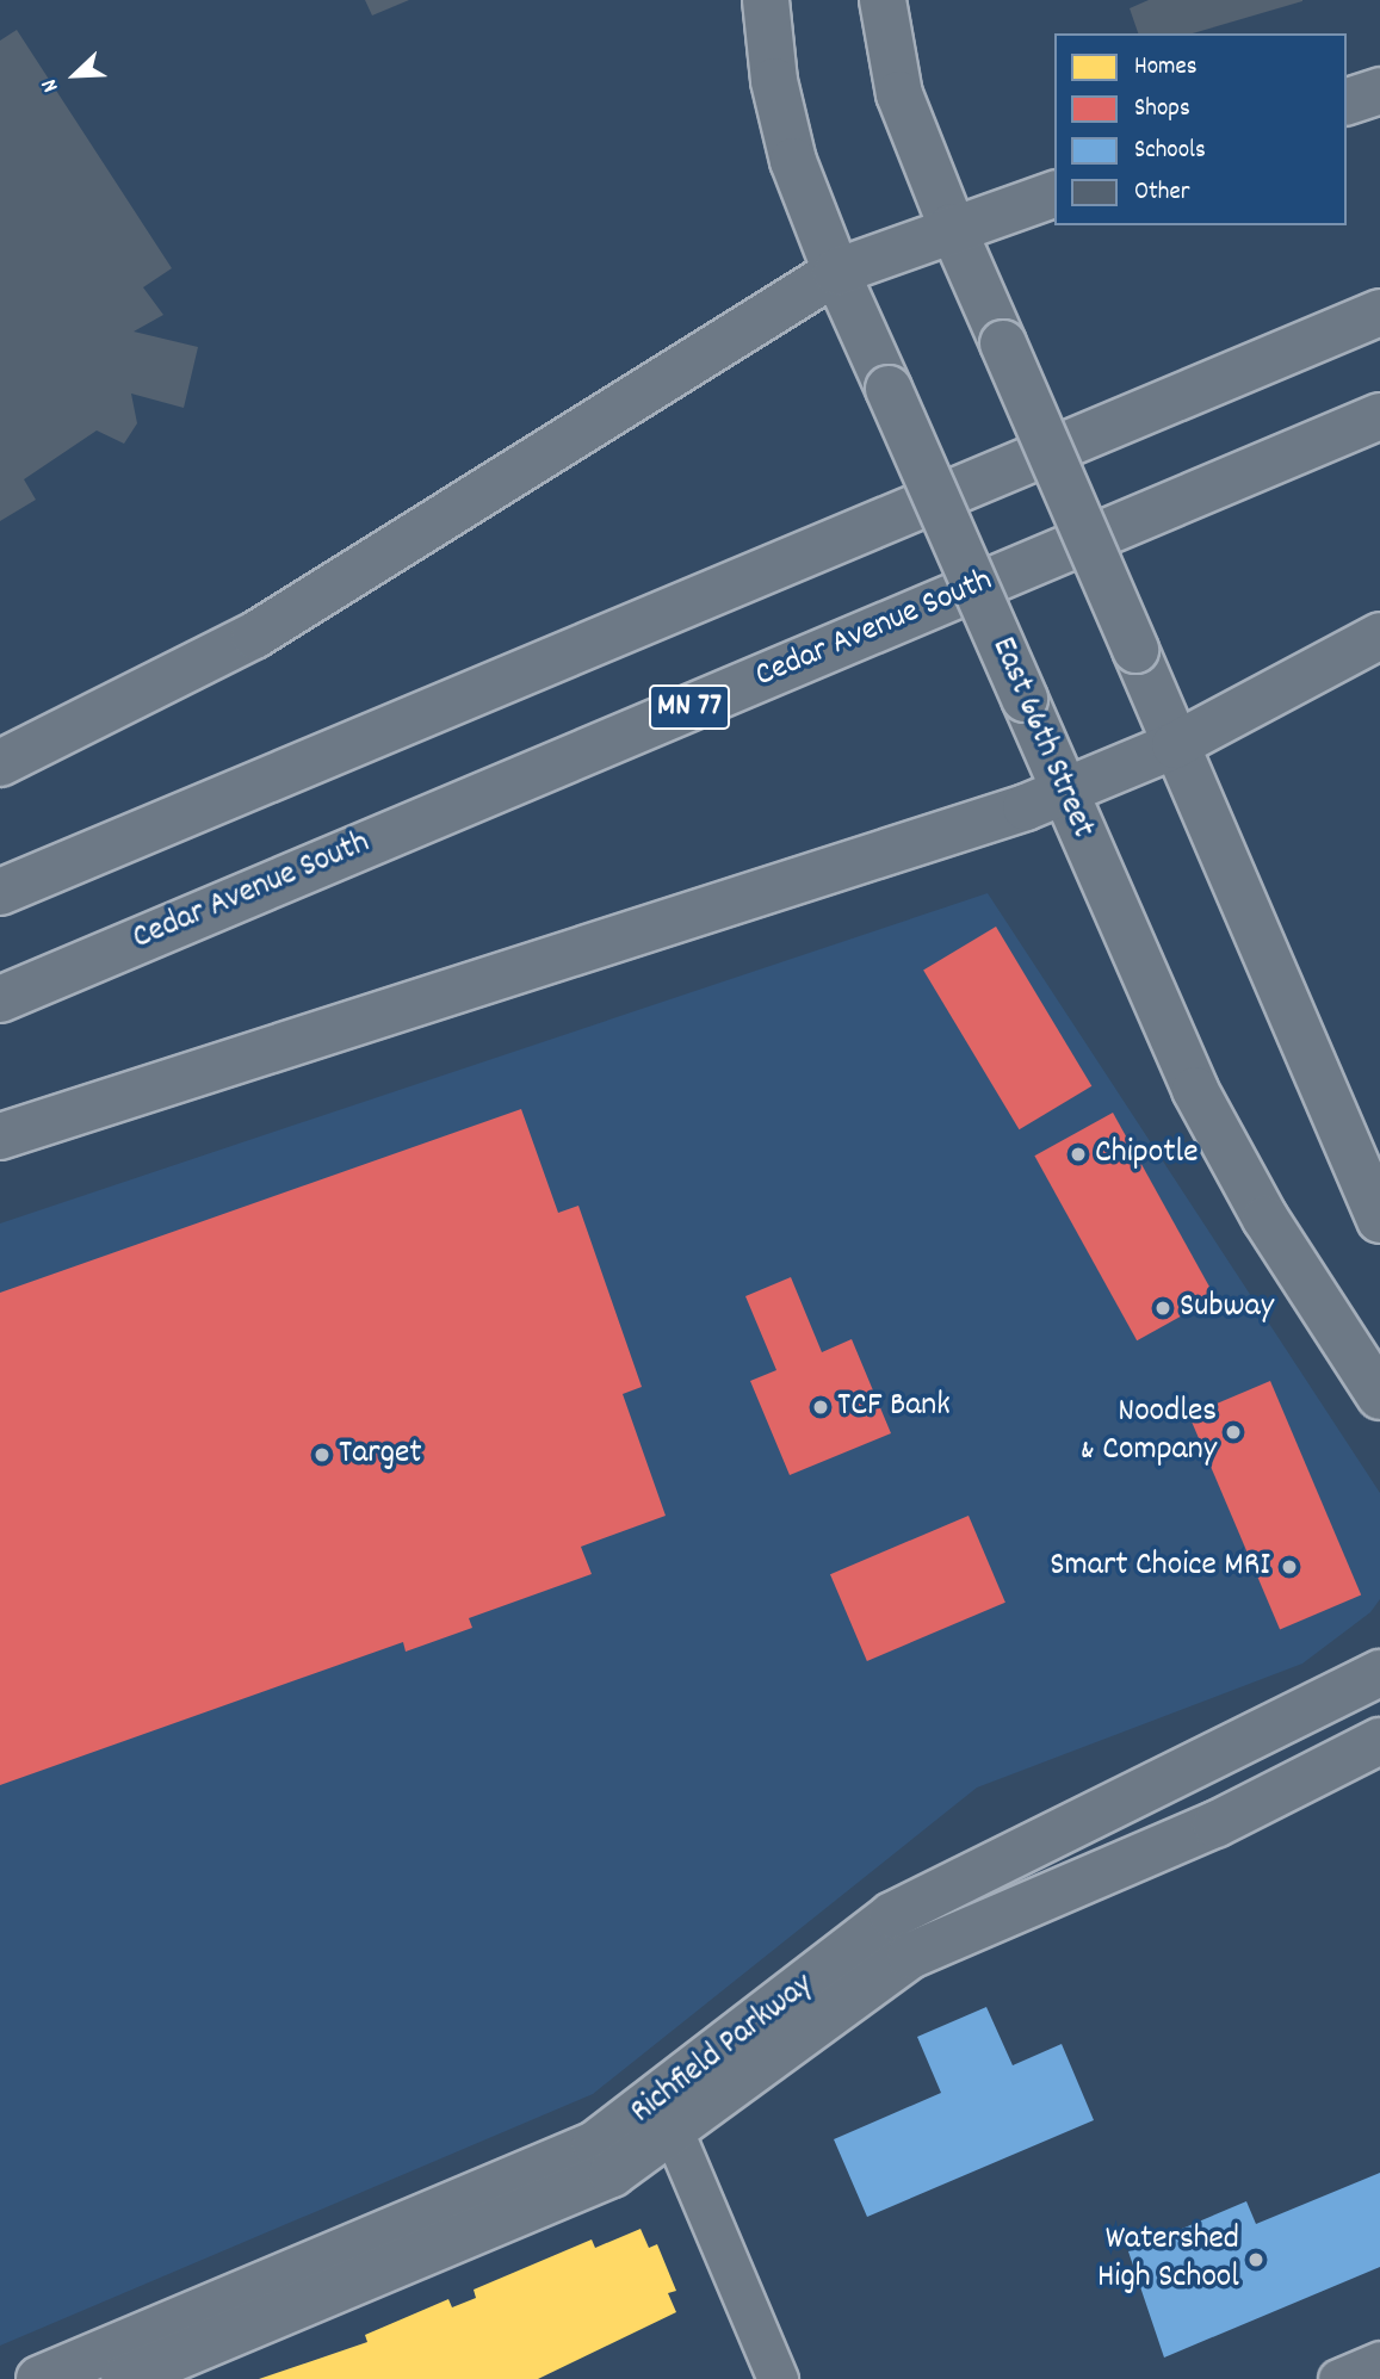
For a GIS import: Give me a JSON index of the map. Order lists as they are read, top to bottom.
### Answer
{
  "streets": {
    "main road": [
      "Cedar Avenue South",
      "MN 77",
      "East 66th Street",
      "Richfield Parkway"
    ]
  },
  "places": [
    "Chipotle",
    "Subway",
    "TCF Bank",
    "Noodles & Company",
    "Target",
    "Smart Choice MRI",
    "Watershed High School"
  ],
  "legend": [
    "Homes",
    "Shops",
    "Schools",
    "Other"
  ],
  "north": "bottom left"
}
